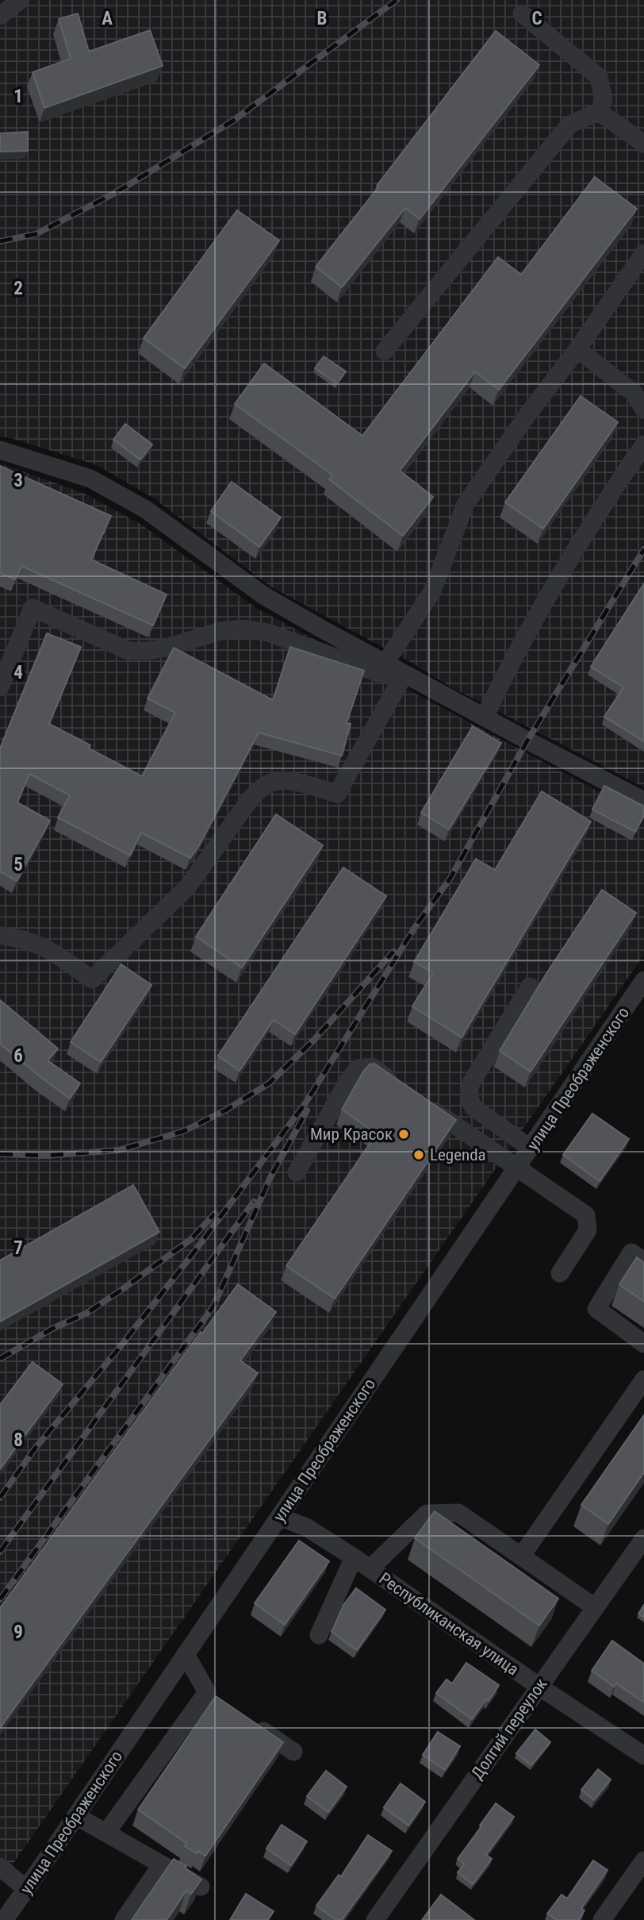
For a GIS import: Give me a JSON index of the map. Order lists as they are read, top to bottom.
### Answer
{
  "streets": {
    "street": ["улица Преображенского", "Республиканская улица", "Долгий переулок"]
  },
  "crossings": [
    ["улица Преображенского", "Республиканская улица"],
    ["Республиканская улица", "Долгий переулок"]
  ],
  "places": ["Мир Красок", "Legenda"],
  "grid": {
    "columns": ["A", "B", "C"],
    "rows": [
      "1",
      "2",
      "3",
      "4",
      "5",
      "6",
      "7",
      "8",
      "9"
    ]
  }
}
